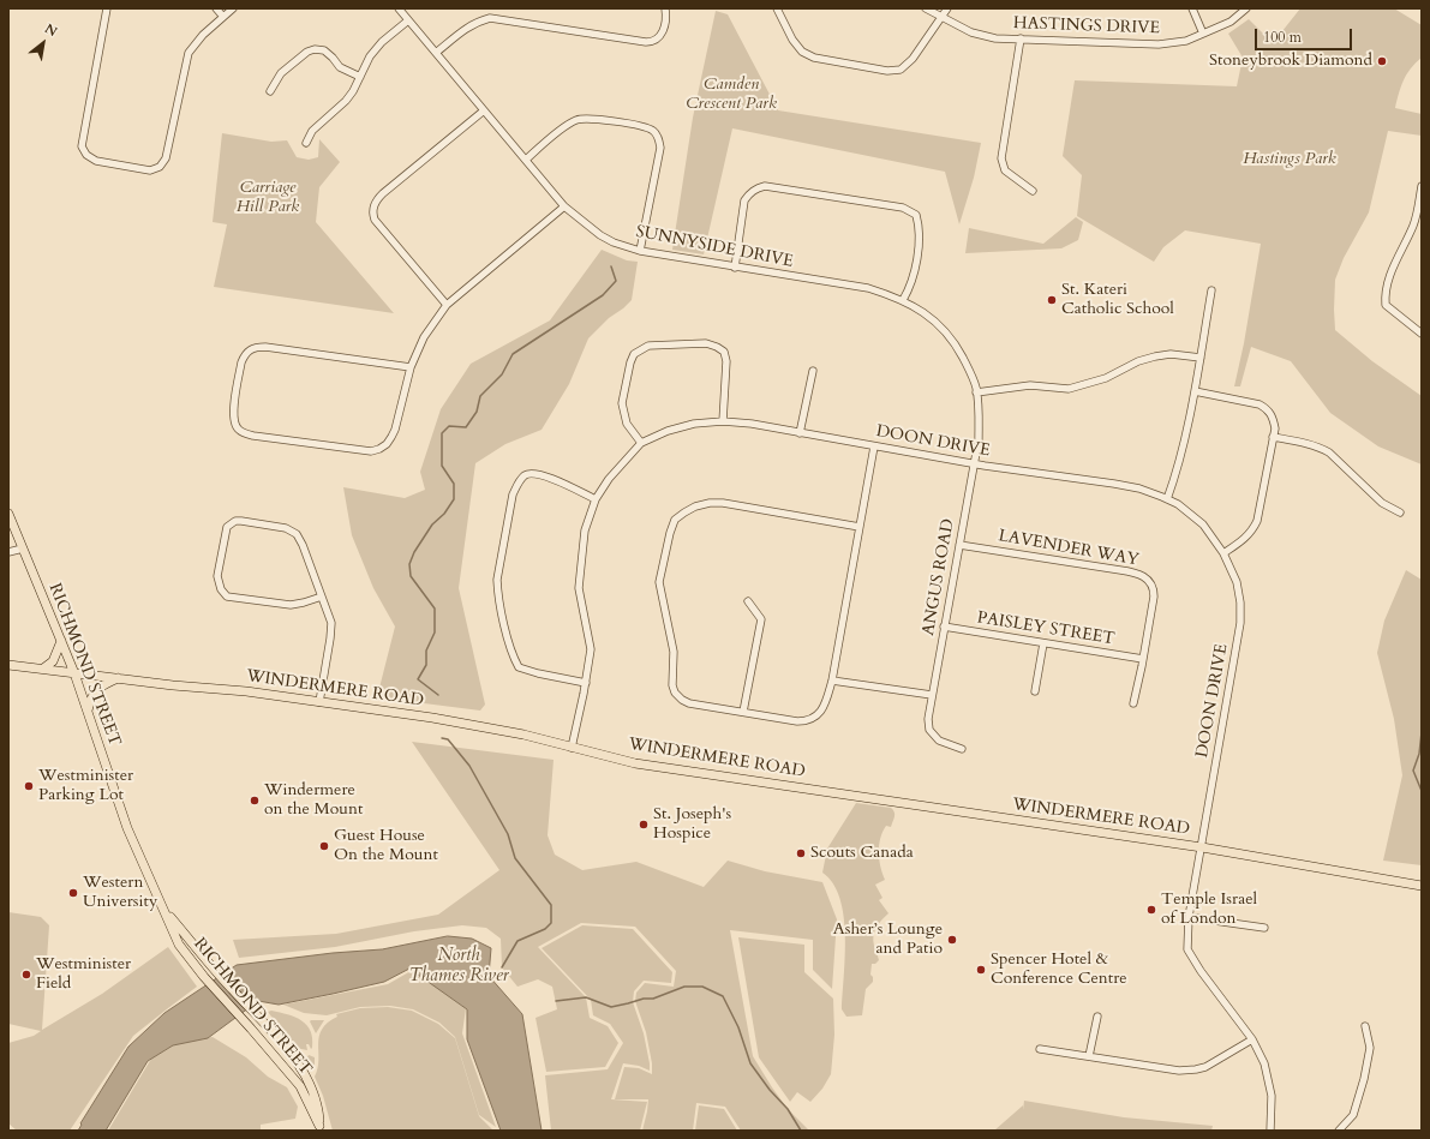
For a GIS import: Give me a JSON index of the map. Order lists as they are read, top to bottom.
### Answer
{
  "streets": {
    "main road": ["RICHMOND STREET", "WINDERMERE ROAD"],
    "street": [
      "HASTINGS DRIVE",
      "SUNNYSIDE DRIVE",
      "DOON DRIVE",
      "LAVENDER WAY",
      "ANGUS ROAD",
      "PAISLEY STREET"
    ]
  },
  "crossings": [
    ["SUNNYSIDE DRIVE", "DOON DRIVE"],
    ["SUNNYSIDE DRIVE", "ANGUS ROAD"],
    ["DOON DRIVE", "ANGUS ROAD"],
    ["DOON DRIVE", "WINDERMERE ROAD"],
    ["LAVENDER WAY", "ANGUS ROAD"],
    ["LAVENDER WAY", "PAISLEY STREET"],
    ["ANGUS ROAD", "PAISLEY STREET"],
    ["RICHMOND STREET", "WINDERMERE ROAD"]
  ],
  "water": ["North Thames River"],
  "parks": ["Camden Crescent Park", "Hastings Park", "Carriage Hill Park"],
  "places": [
    "Stoneybrook Diamond",
    "St. Kateri Catholic School",
    "Westminister Parking Lot",
    "Windermere on the Mount",
    "St. Joseph's Hospice",
    "Guest House On the Mount",
    "Scouts Canada",
    "Western University",
    "Temple Israel of London",
    "Asher’s Lounge and Patio",
    "Spencer Hotel & Conference Centre",
    "Westminister Field"
  ],
  "scale_bar": "100 m",
  "north": "top right"
}
